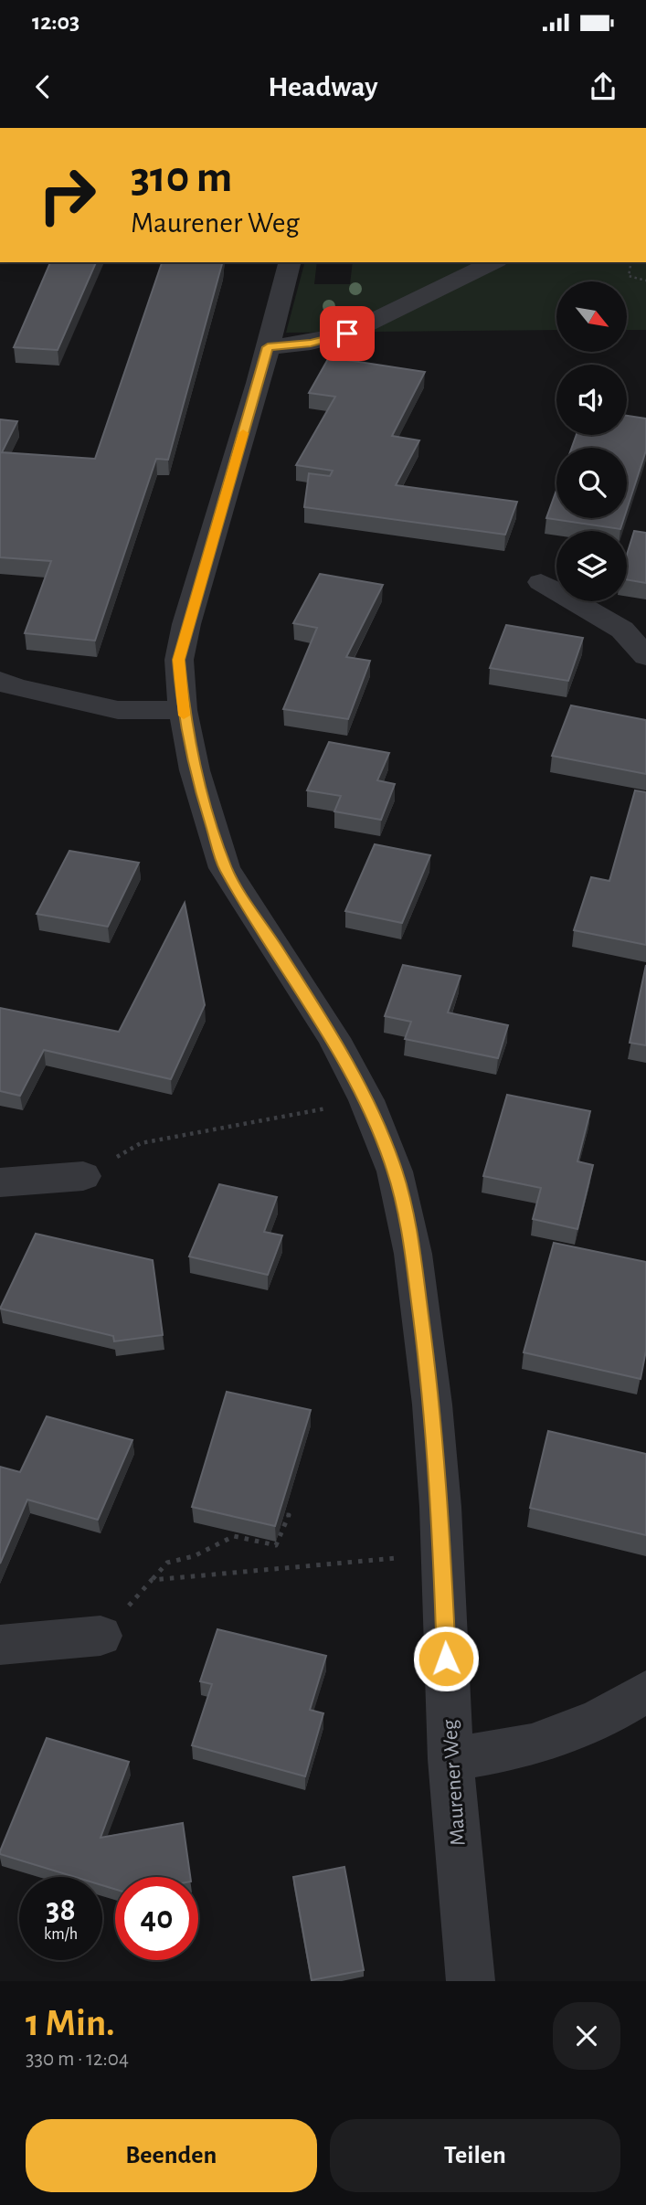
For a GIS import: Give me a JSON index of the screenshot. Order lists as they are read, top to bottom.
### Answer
{
  "streets": {
    "street": ["Maurener Weg"]
  },
  "north": "bottom right",
  "page": {
    "status": "12:03",
    "header": "Headway",
    "turn": ["310 m", "Maurener Weg"],
    "speed": "38 km/h",
    "limit": "40",
    "heading": ["1 Min.", "330 m · 12:04"],
    "buttons": ["Beenden", "Teilen"]
  }
}
